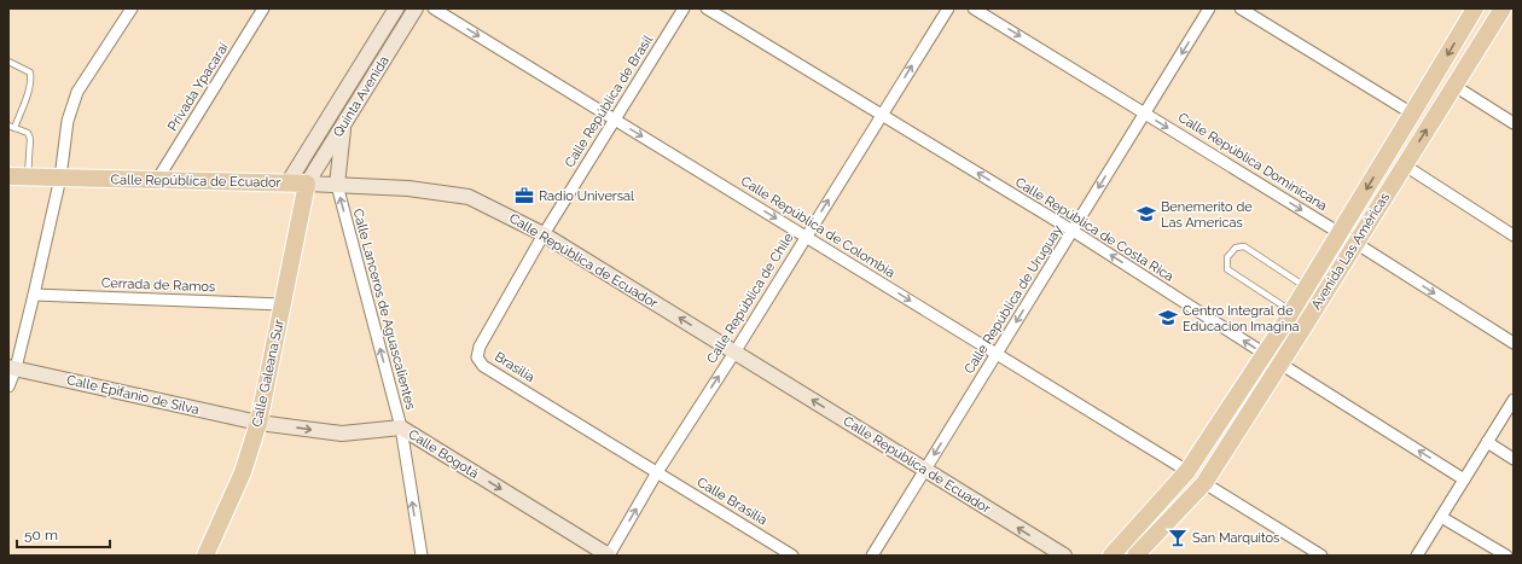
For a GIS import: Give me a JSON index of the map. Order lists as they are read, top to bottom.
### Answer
{
  "streets": {
    "main road": ["Calle República de Ecuador", "Avenida Las Américas", "Calle Galeana Sur"],
    "street": [
      "Privada Ypacaraí",
      "Quinta Avenida",
      "Calle República de Brasil",
      "Calle República Dominicana",
      "Calle República de Colombia",
      "Calle República de Costa Rica",
      "Cerrada de Ramos",
      "Calle República de Chile",
      "Calle República de Uruguay",
      "Calle Lanceros de Aguascalientes",
      "Brasilia",
      "Calle Epifanio de Silva",
      "Calle Bogotá",
      "Calle Brasilia"
    ]
  },
  "crossings": [
    ["Privada Ypacaraí", "Calle República de Ecuador"],
    ["Quinta Avenida", "Calle República de Ecuador"],
    ["Quinta Avenida", "Calle Galeana Sur"],
    ["Calle República de Brasil", "Calle República de Ecuador"],
    ["Calle República de Brasil", "Calle República de Colombia"],
    ["Calle República de Brasil", "Brasilia"],
    ["Calle República Dominicana", "Avenida Las Américas"],
    ["Calle República Dominicana", "Calle República de Uruguay"],
    ["Calle República de Ecuador", "Calle República de Chile"],
    ["Calle República de Ecuador", "Calle República de Uruguay"],
    ["Calle República de Ecuador", "Calle Lanceros de Aguascalientes"],
    ["Calle República de Ecuador", "Brasilia"],
    ["Calle República de Ecuador", "Calle Galeana Sur"],
    ["Calle República de Colombia", "Avenida Las Américas"],
    ["Calle República de Colombia", "Calle República de Chile"],
    ["Calle República de Colombia", "Calle República de Uruguay"],
    ["Calle República de Costa Rica", "Avenida Las Américas"],
    ["Calle República de Costa Rica", "Calle República de Chile"],
    ["Calle República de Costa Rica", "Calle República de Uruguay"],
    ["Cerrada de Ramos", "Calle Galeana Sur"],
    ["Calle República de Chile", "Brasilia"],
    ["Calle República de Chile", "Calle Bogotá"],
    ["Calle República de Chile", "Calle Brasilia"],
    ["Calle Lanceros de Aguascalientes", "Calle Bogotá"],
    ["Brasilia", "Calle Brasilia"],
    ["Calle Galeana Sur", "Calle Epifanio de Silva"],
    ["Calle Galeana Sur", "Calle Bogotá"],
    ["Calle Epifanio de Silva", "Calle Bogotá"]
  ],
  "one_way": [
    "Calle República Dominicana",
    "Calle República de Ecuador",
    "Calle República de Colombia",
    "Calle República de Costa Rica",
    "Calle República de Chile",
    "Calle República de Uruguay",
    "Calle Lanceros de Aguascalientes",
    "Calle Bogotá"
  ],
  "places": {
    "office": ["Radio Universal"],
    "school or university": ["Benemerito de Las Americas", "Centro Integral de Educacion Imagina"],
    "bar": ["San Marquitos"]
  },
  "scale_bar": "50 m"
}
